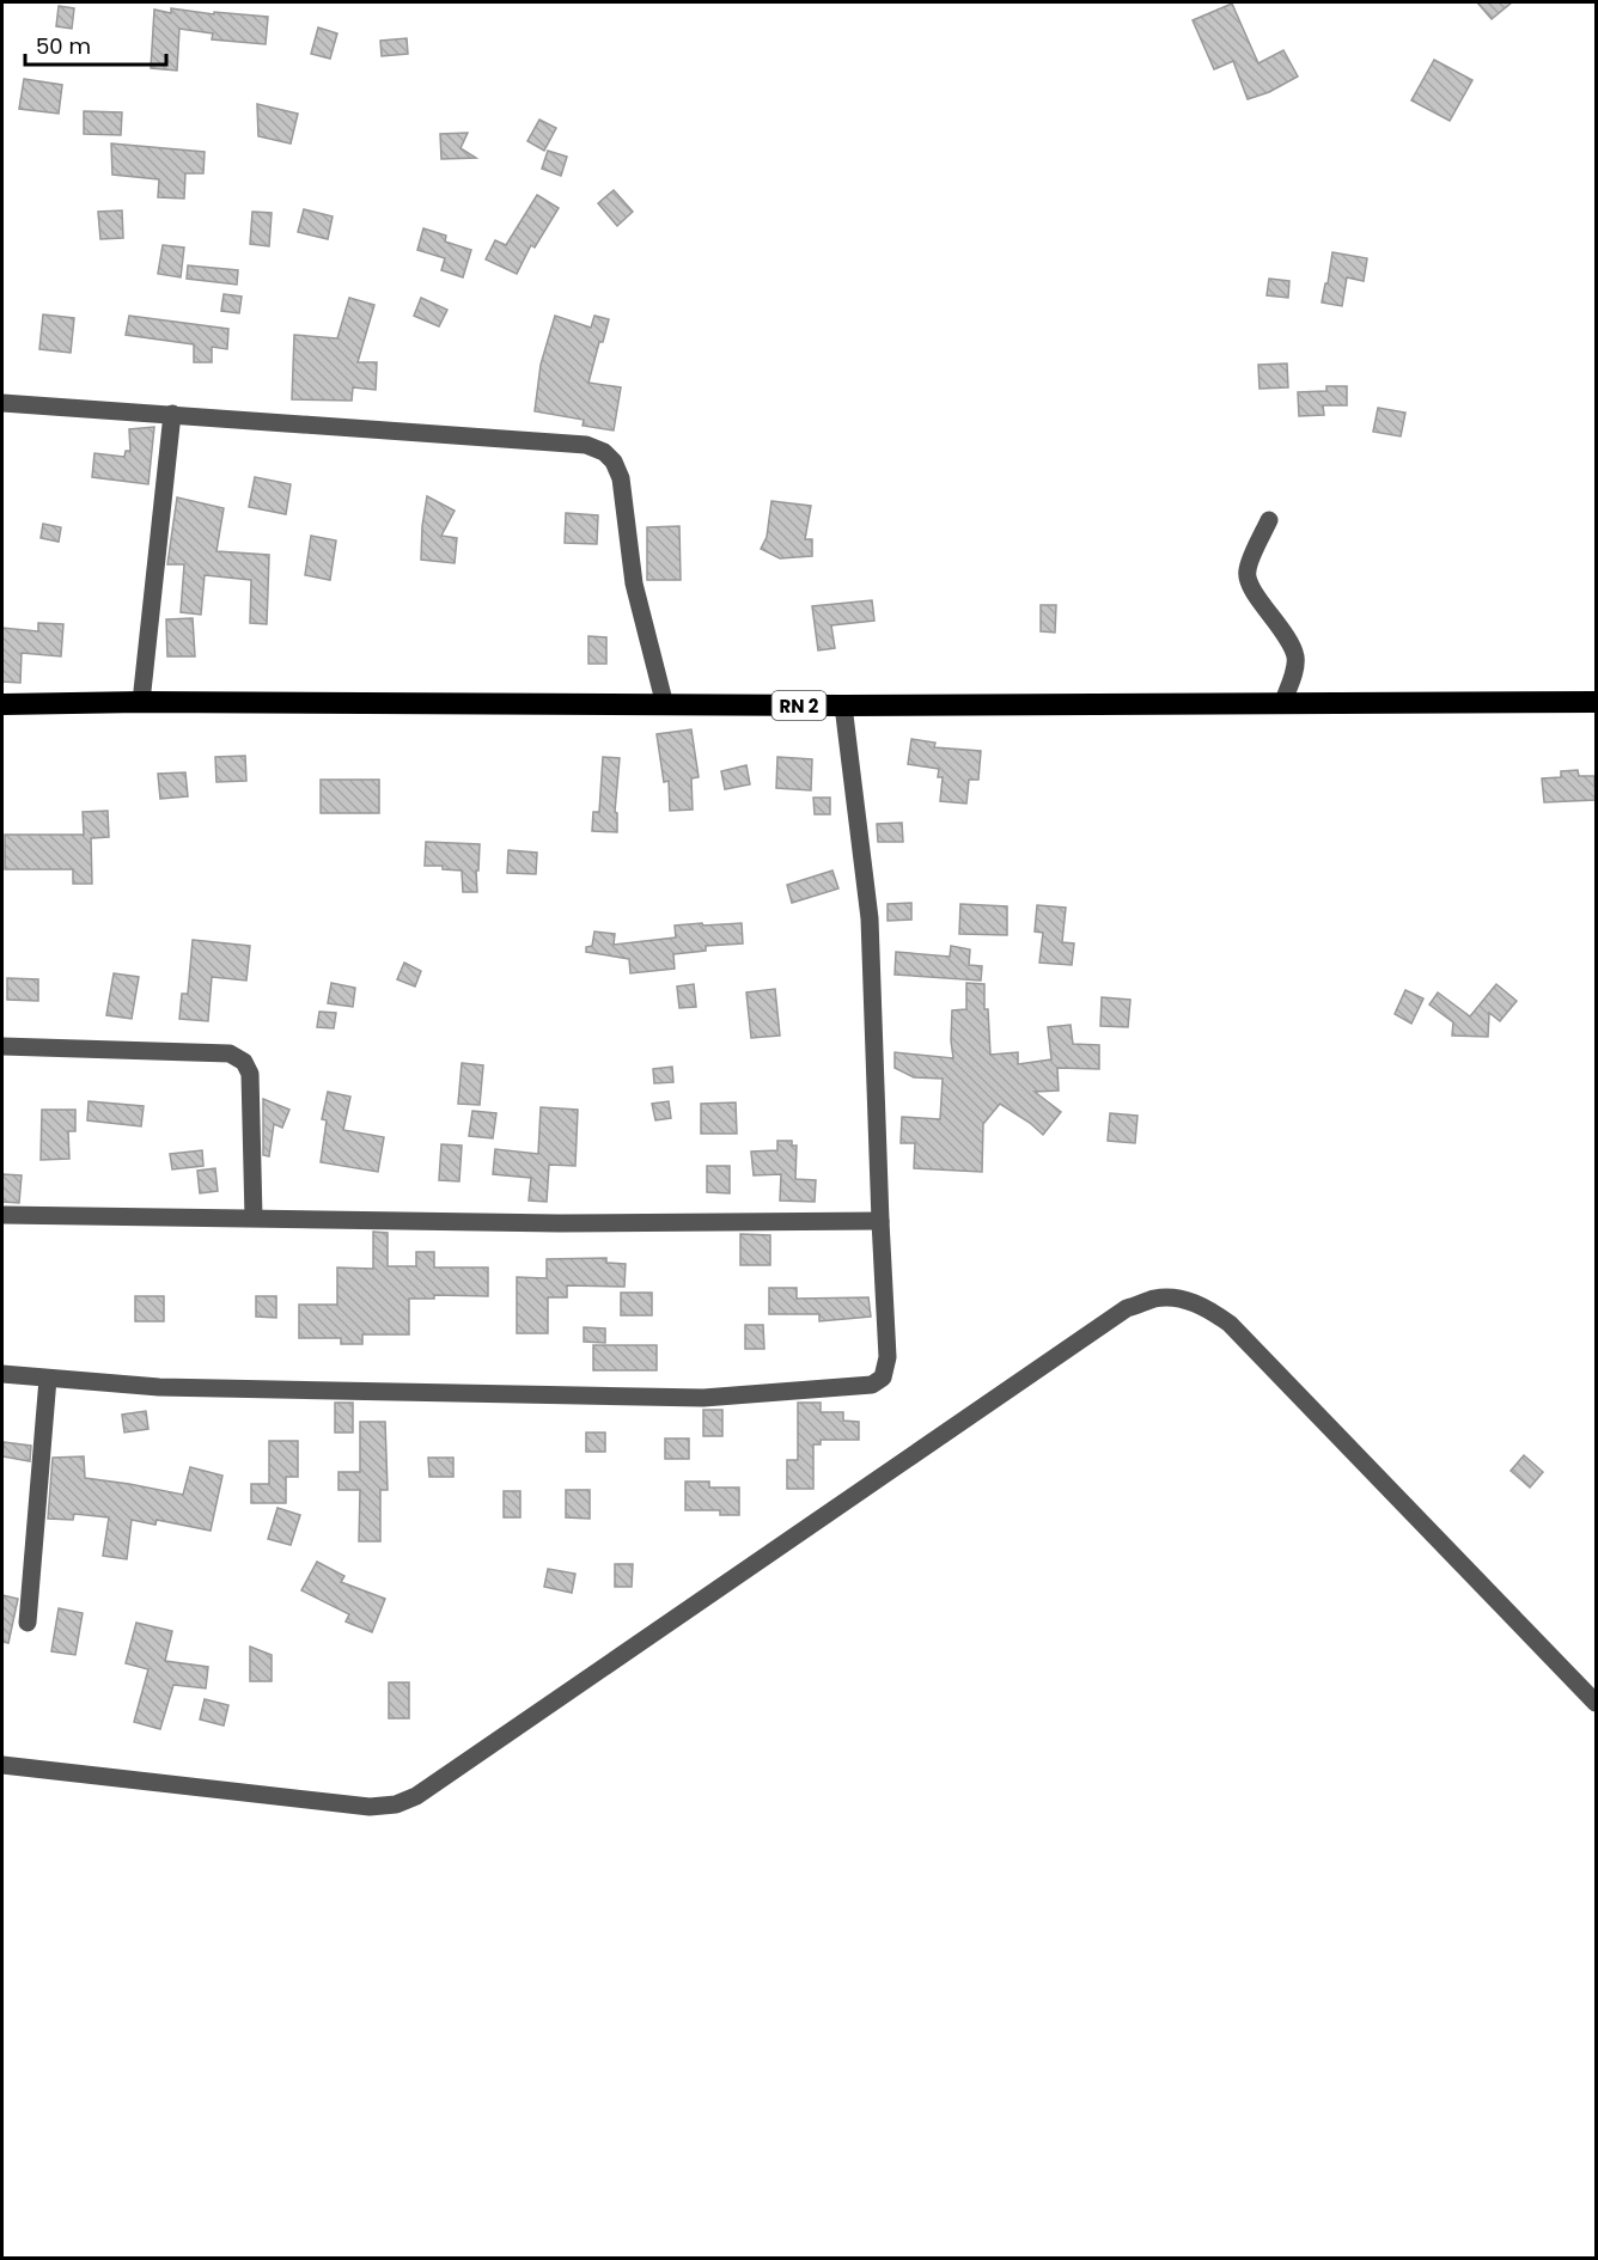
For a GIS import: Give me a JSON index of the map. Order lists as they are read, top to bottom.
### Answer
{
  "streets": {
    "highway": ["RN 2"]
  },
  "scale_bar": "50 m"
}
